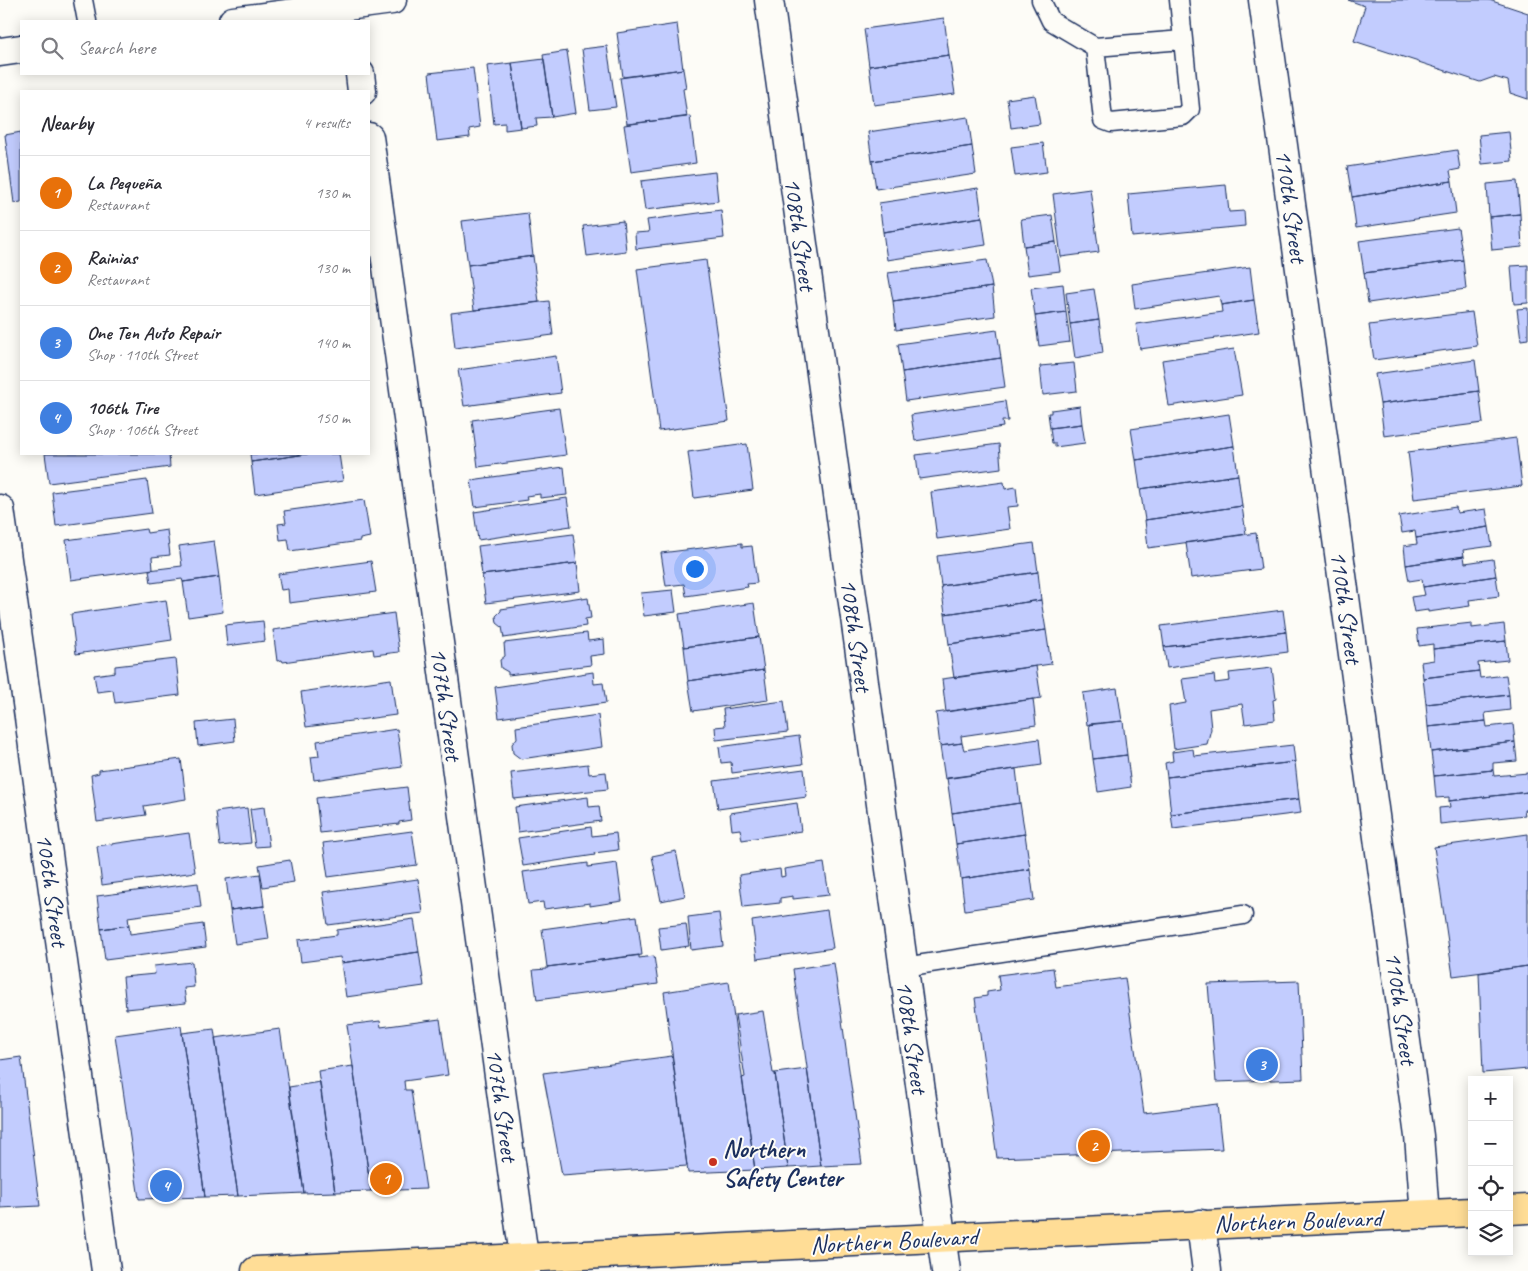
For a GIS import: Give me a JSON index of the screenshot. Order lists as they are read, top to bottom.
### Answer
{
  "streets": {
    "main road": ["Northern Boulevard"],
    "street": [
      "110th Street",
      "108th Street",
      "107th Street",
      "106th Street"
    ]
  },
  "crossings": [
    ["110th Street", "Northern Boulevard"],
    ["108th Street", "Northern Boulevard"],
    ["107th Street", "Northern Boulevard"]
  ],
  "places": ["Northern Safety Center"],
  "page": {
    "search": "Search here",
    "heading": ["Nearby", "4 results"],
    "list": [
      {
        "mark": "1",
        "name": "La Pequeña",
        "note": "Restaurant",
        "value": "130 m"
      },
      {
        "mark": "2",
        "name": "Rainias",
        "note": "Restaurant",
        "value": "130 m"
      },
      {
        "mark": "3",
        "name": "One Ten Auto Repair",
        "note": "Shop · 110th Street",
        "value": "140 m"
      },
      {
        "mark": "4",
        "name": "106th Tire",
        "note": "Shop · 106th Street",
        "value": "150 m"
      }
    ],
    "pins": [
      "3",
      "2",
      "1",
      "4"
    ],
    "map_buttons": ["+", "−"]
  }
}
